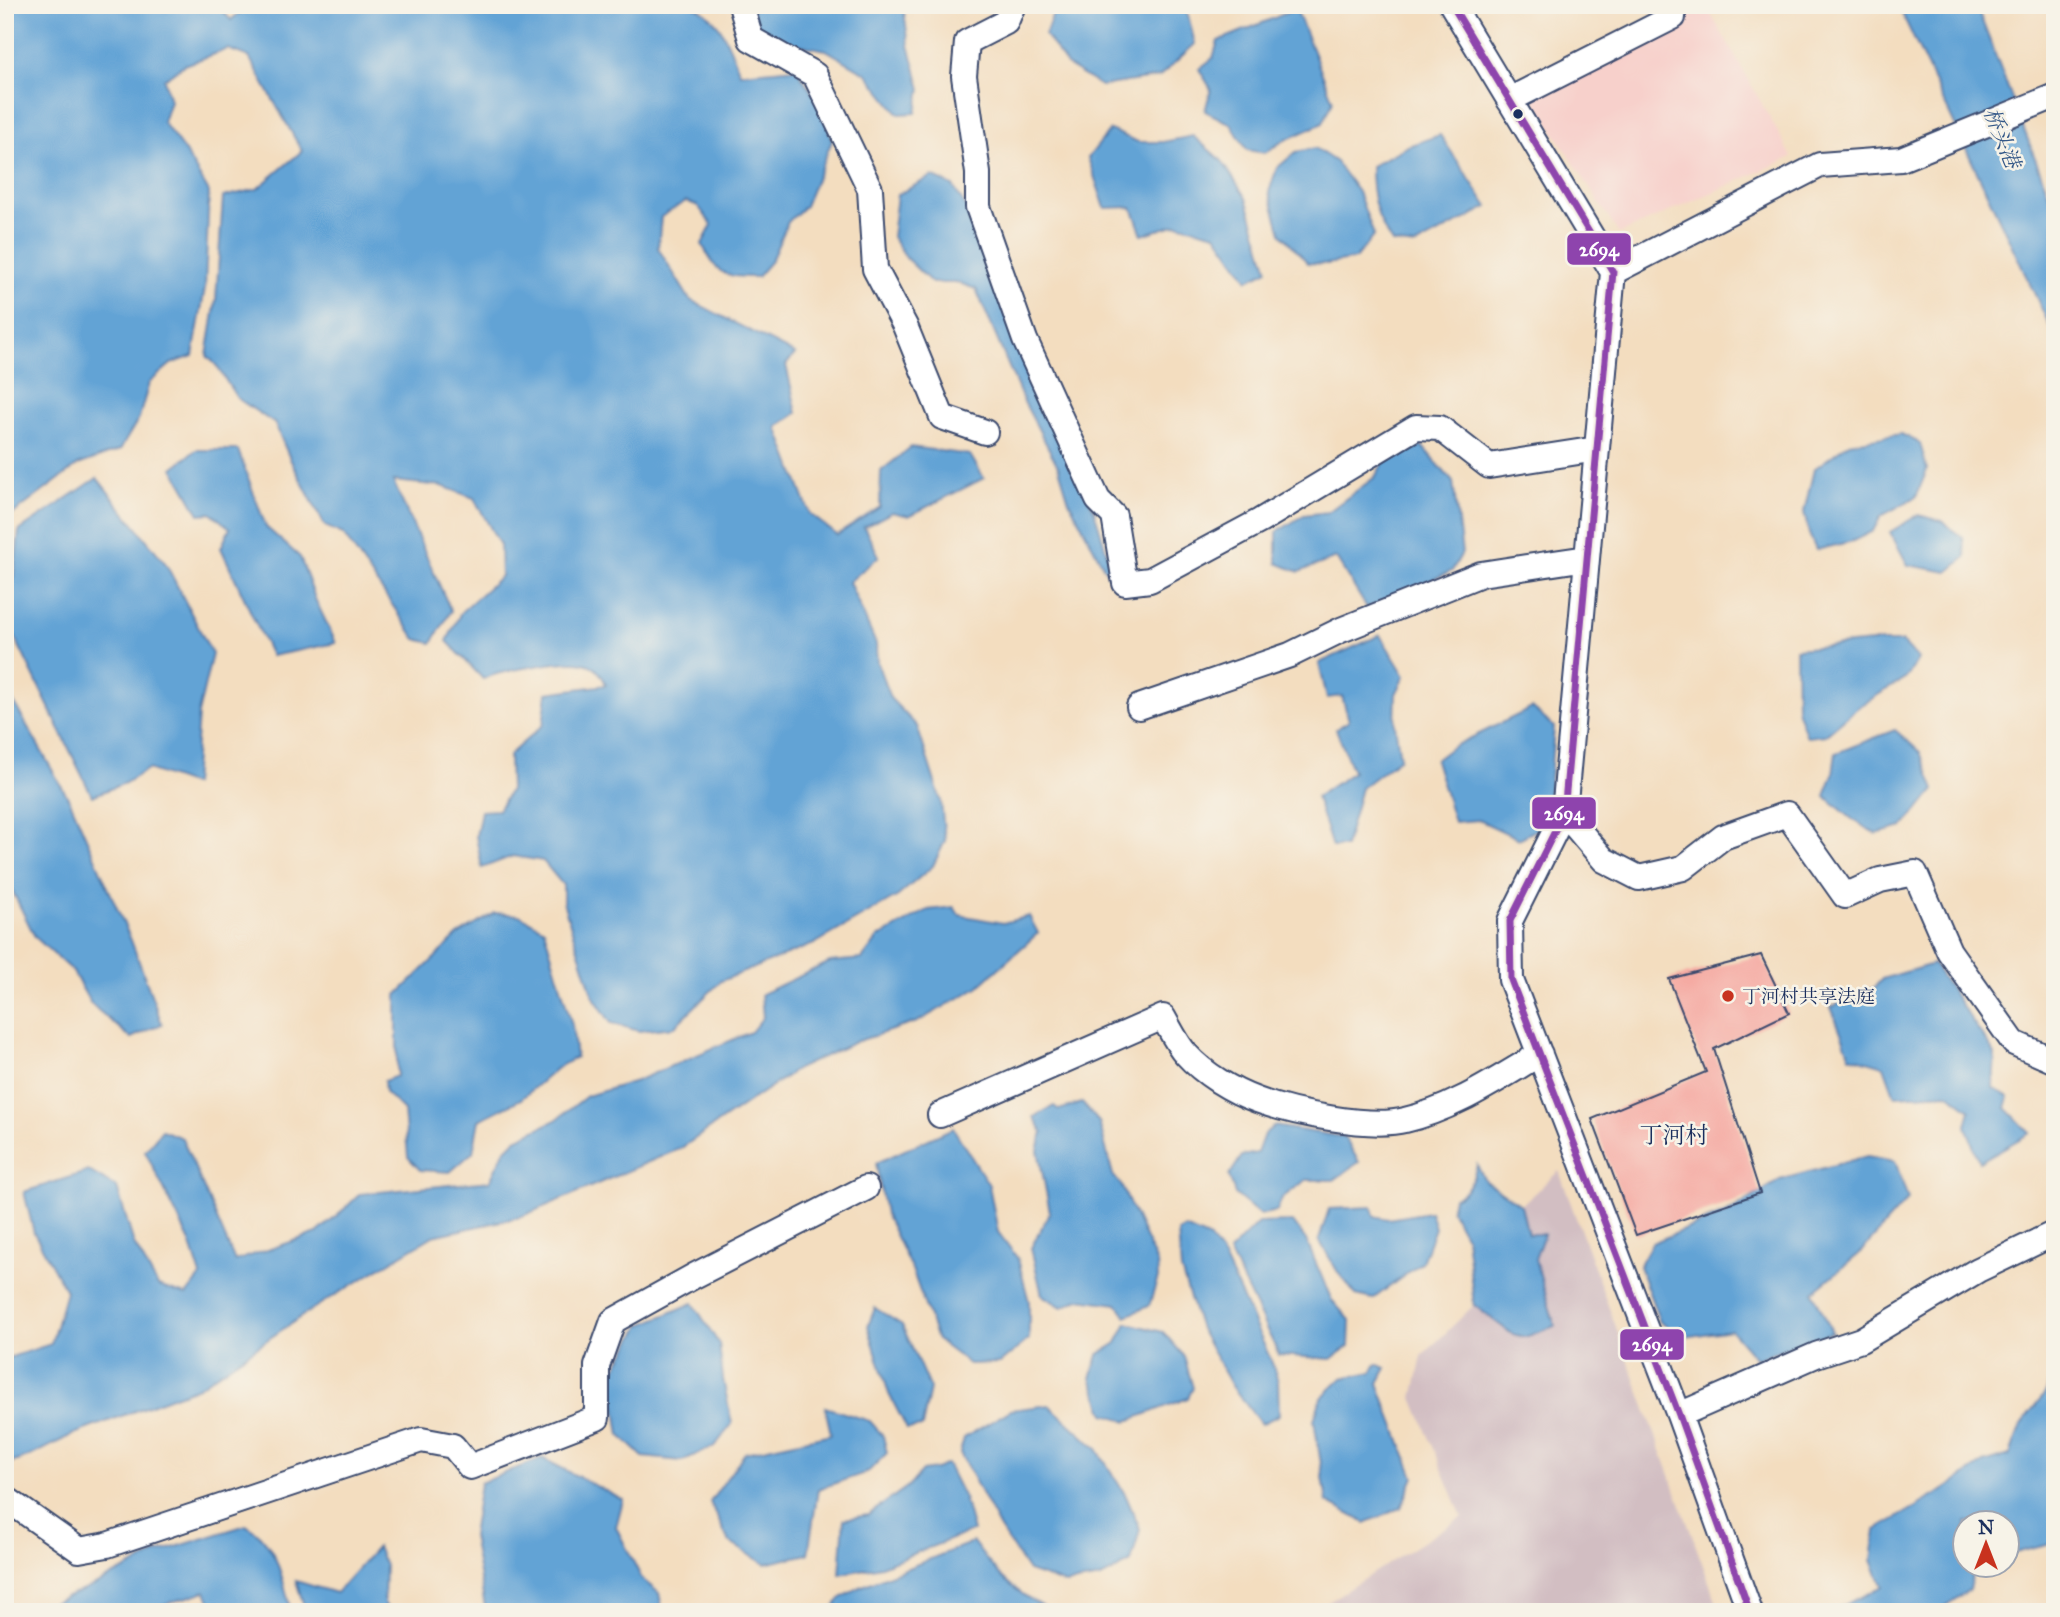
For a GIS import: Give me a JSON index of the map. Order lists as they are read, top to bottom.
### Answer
{
  "districts": ["丁河村"],
  "water": ["桥头港"],
  "places": ["丁河村共享法庭"],
  "lines": ["transit line 2694"],
  "north": "top"
}
